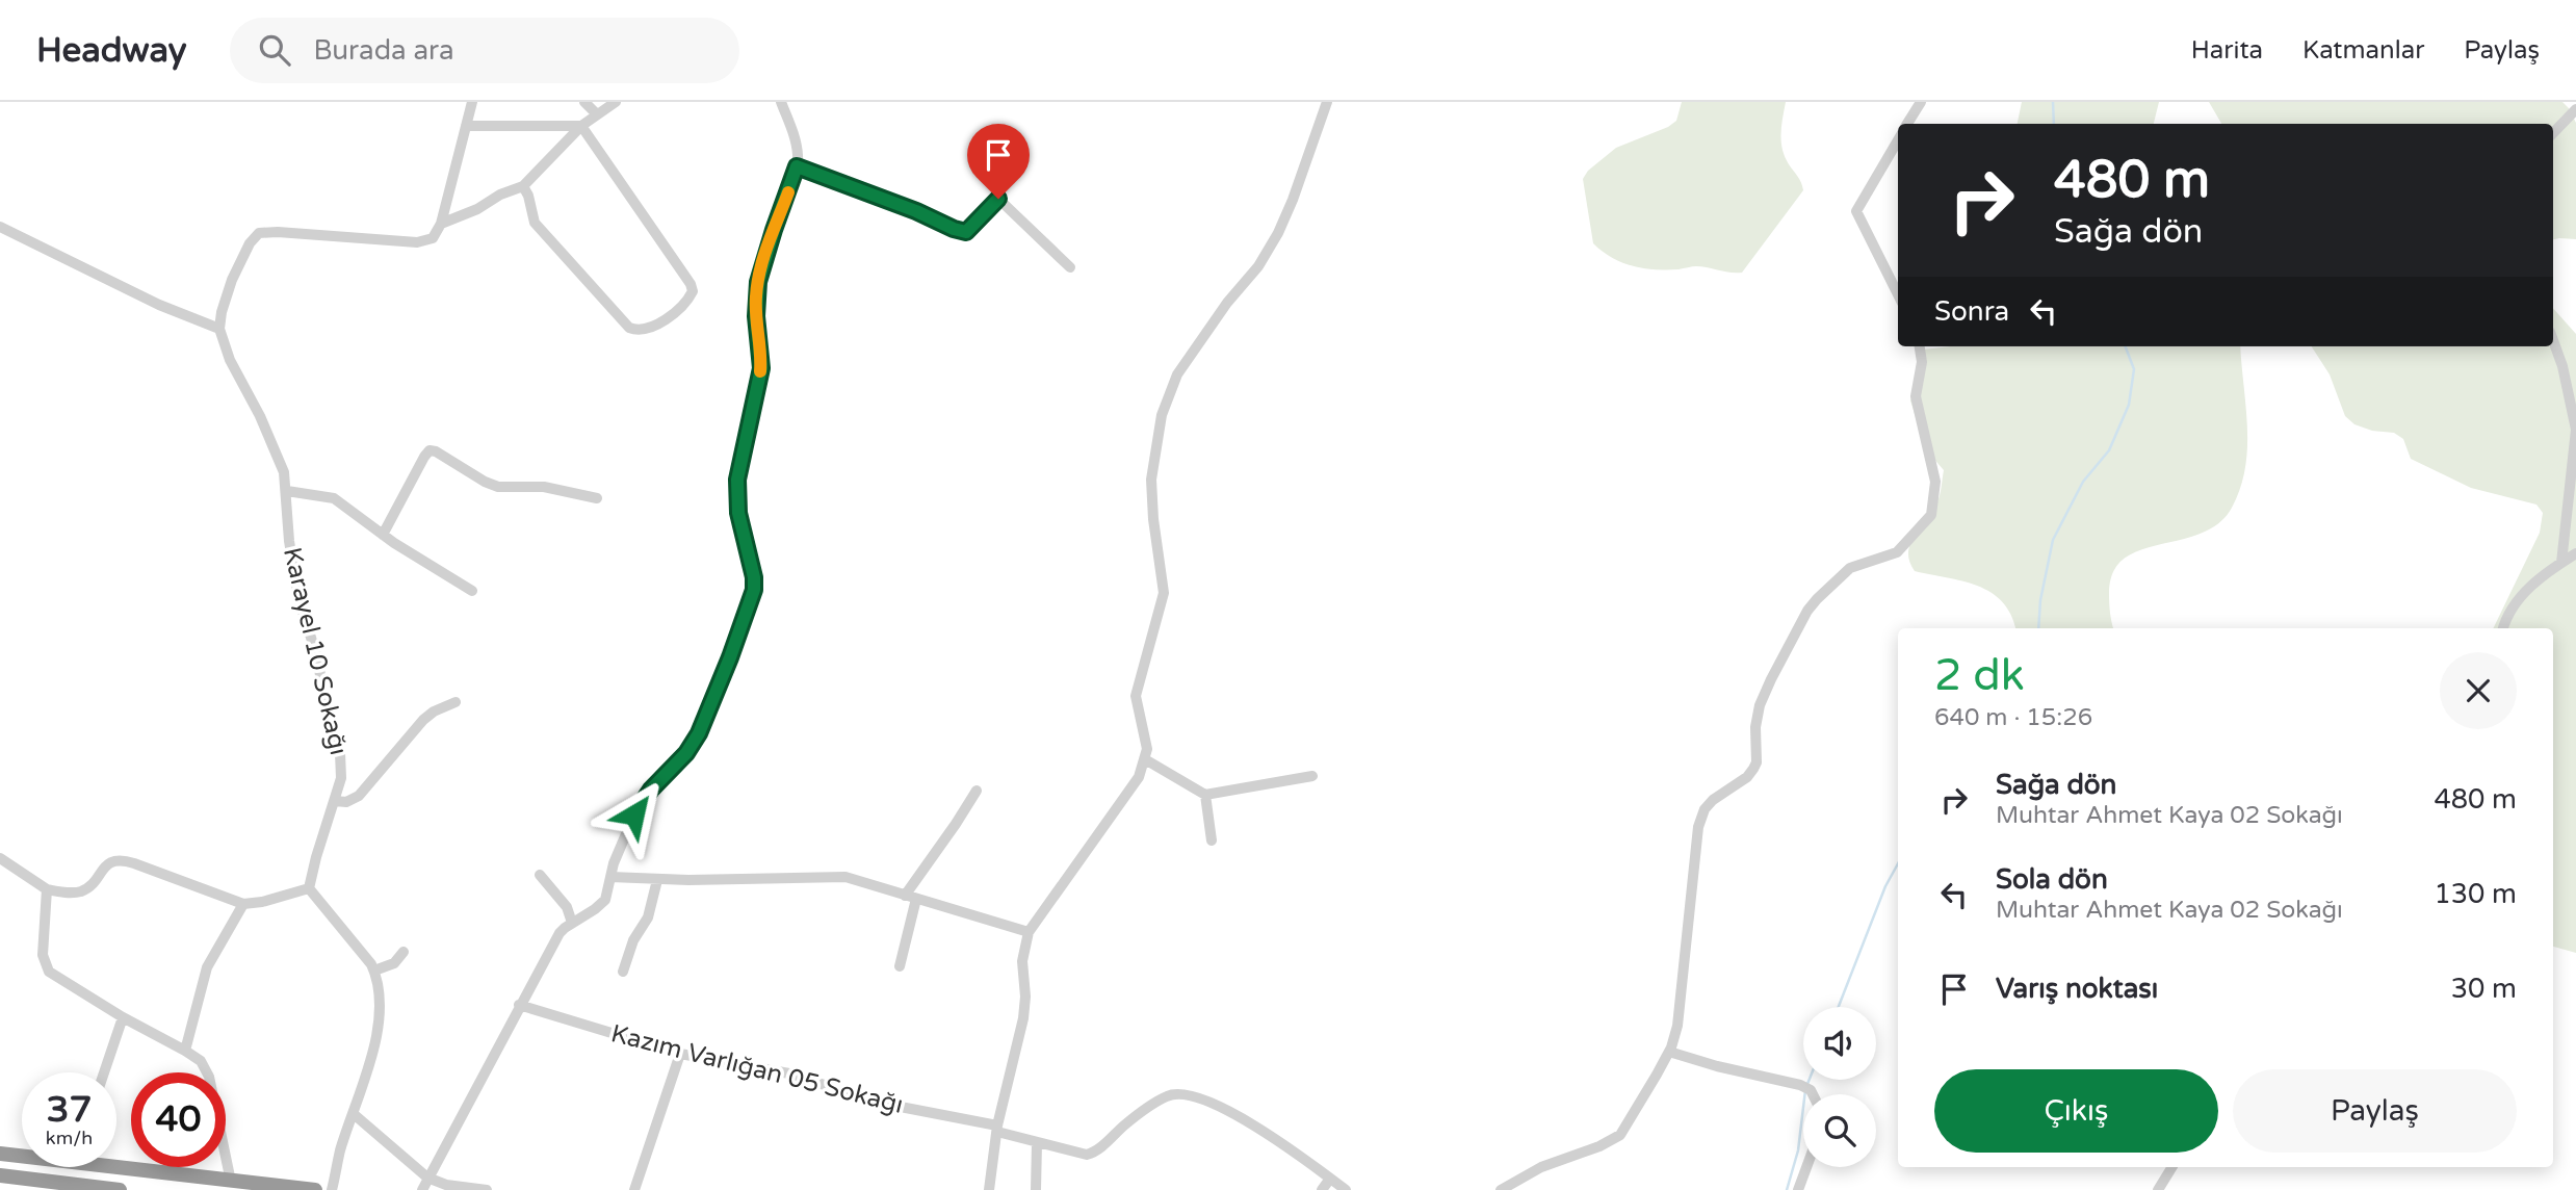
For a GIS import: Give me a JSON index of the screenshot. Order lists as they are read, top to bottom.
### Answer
{
  "streets": {
    "street": ["Karayel 10 Sokağı", "Kazım Varlığan 05 Sokağı"]
  },
  "page": {
    "header": "Headway",
    "search": "Burada ara",
    "nav": ["Harita", "Katmanlar", "Paylaş"],
    "turn": ["480 m", "Sağa dön"],
    "then": "Sonra",
    "heading": ["2 dk", "640 m · 15:26"],
    "list": [
      {
        "name": "Sağa dön",
        "note": "Muhtar Ahmet Kaya 02 Sokağı",
        "value": "480 m"
      },
      {
        "name": "Sola dön",
        "note": "Muhtar Ahmet Kaya 02 Sokağı",
        "value": "130 m"
      },
      {
        "name": "Varış noktası",
        "value": "30 m"
      }
    ],
    "buttons": ["Çıkış", "Paylaş"],
    "speed": "37 km/h",
    "limit": "40"
  }
}
